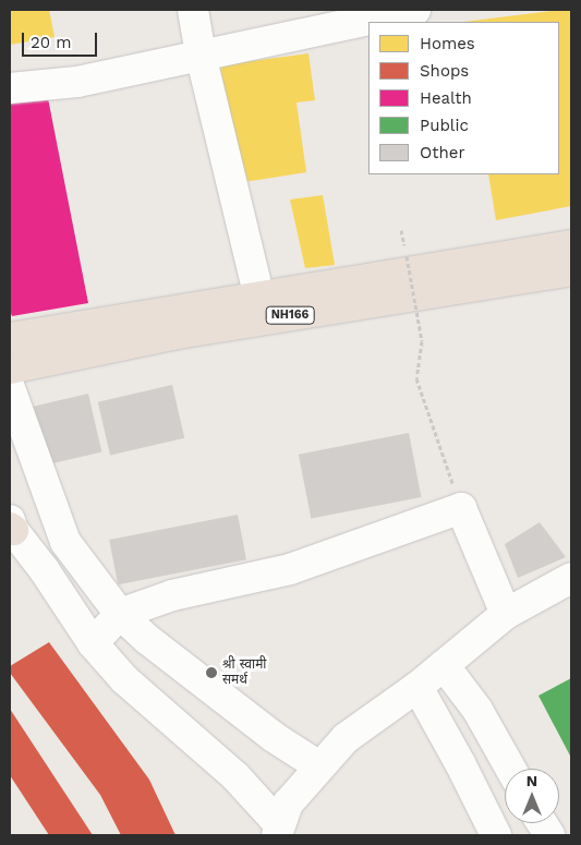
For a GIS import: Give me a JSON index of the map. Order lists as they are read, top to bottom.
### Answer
{
  "streets": {
    "highway": ["NH166"]
  },
  "places": ["श्री स्वामी समर्थ"],
  "legend": [
    "Homes",
    "Shops",
    "Health",
    "Public",
    "Other"
  ],
  "scale_bar": "20 m",
  "north": "top"
}
